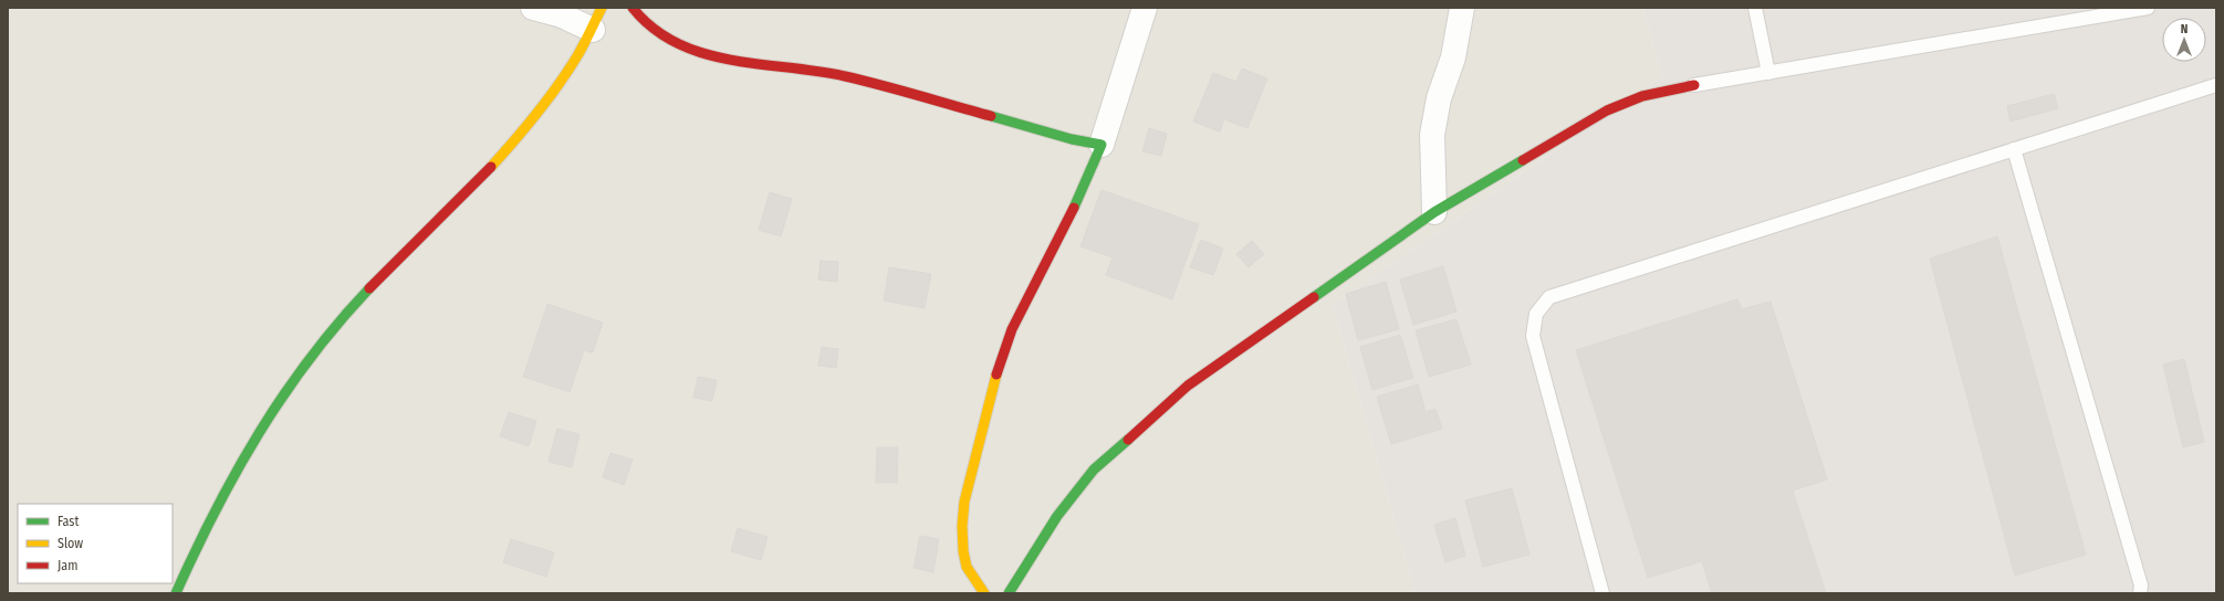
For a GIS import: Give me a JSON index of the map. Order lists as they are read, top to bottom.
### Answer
{
  "legend": ["Fast", "Slow", "Jam"],
  "north": "top"
}
